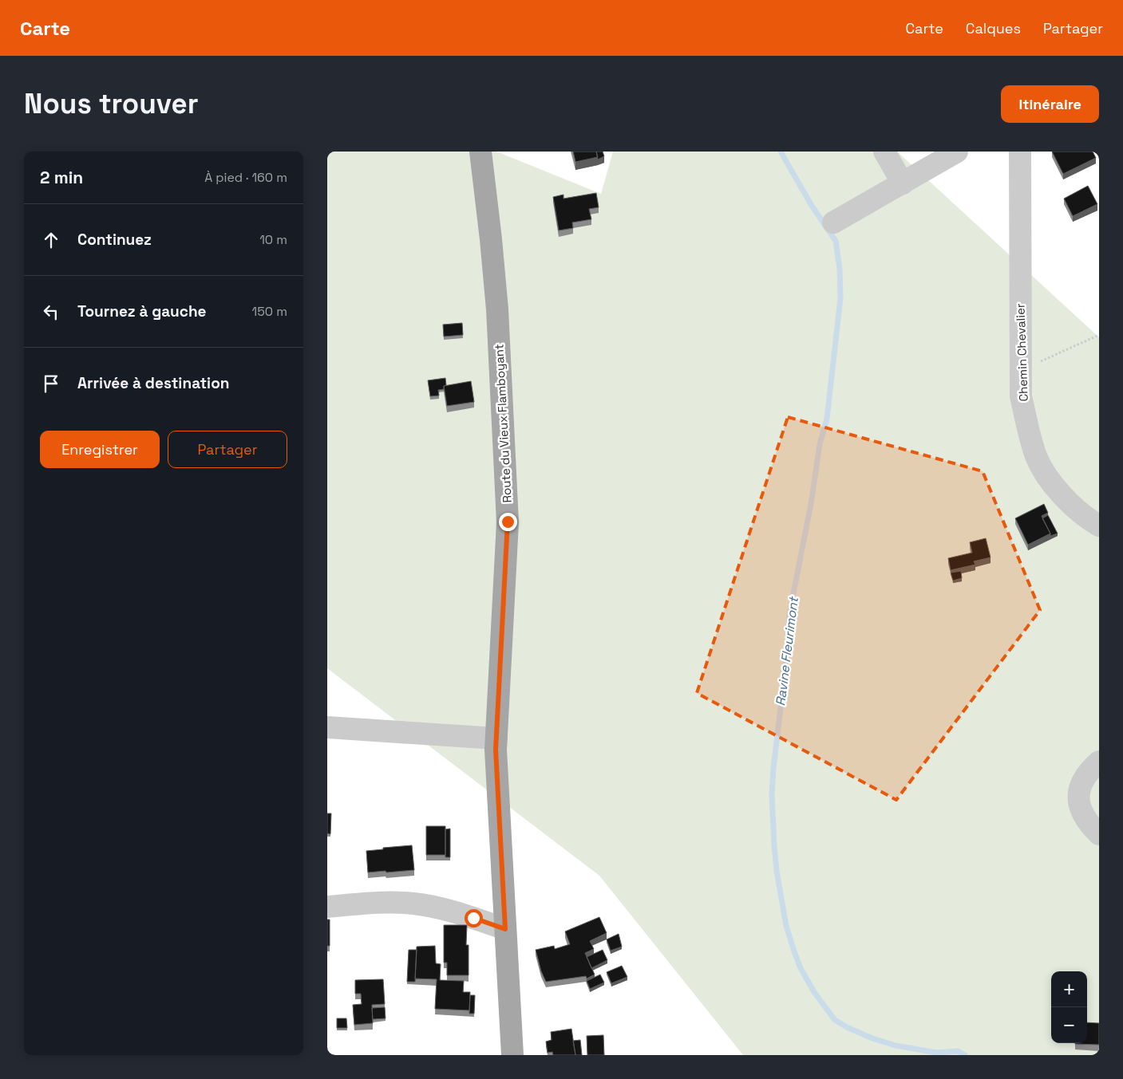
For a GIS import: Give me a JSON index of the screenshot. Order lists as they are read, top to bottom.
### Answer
{
  "streets": {
    "main road": ["Route du Vieux Flamboyant"],
    "street": ["Chemin Chevalier"]
  },
  "water": ["Ravine Fleurimont"],
  "page": {
    "header": "Carte",
    "nav": ["Carte", "Calques", "Partager"],
    "buttons": [
      "Itinéraire",
      ["Enregistrer", "Partager"]
    ],
    "title": "Nous trouver",
    "heading": ["2 min", "À pied · 160 m"],
    "list": [
      ["Continuez", "10 m"],
      ["Tournez à gauche", "150 m"],
      "Arrivée à destination"
    ],
    "map_buttons": ["+", "−"]
  }
}
